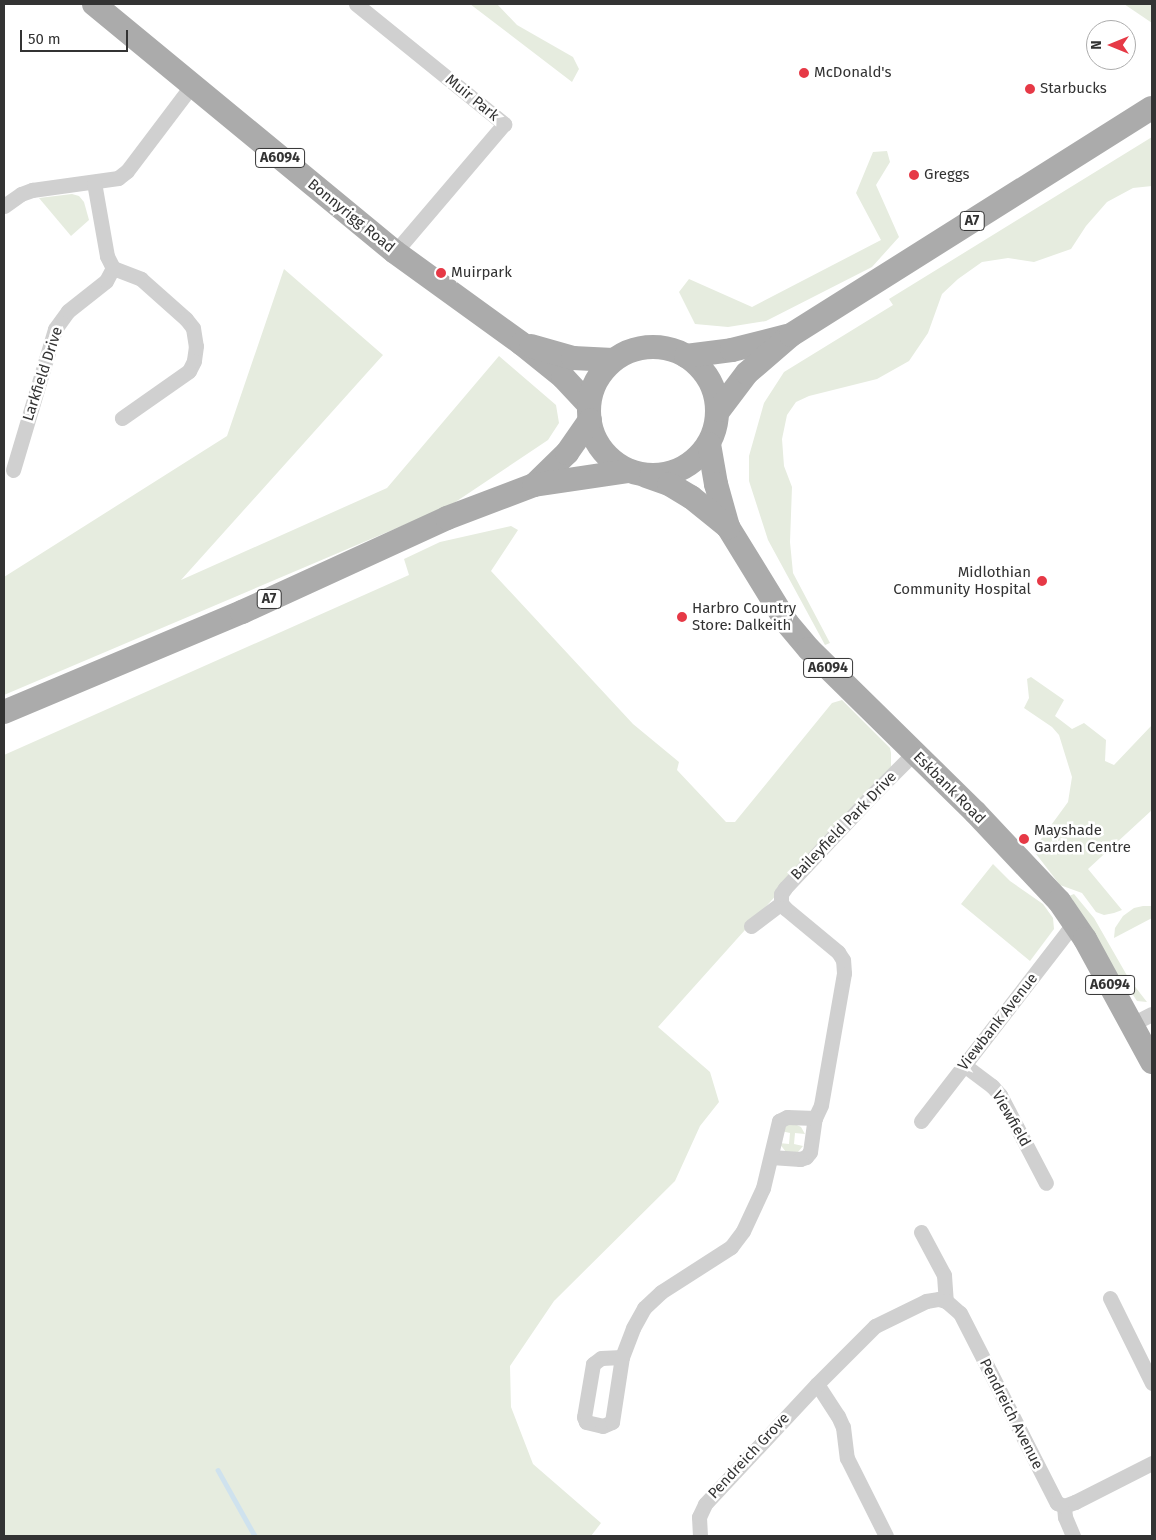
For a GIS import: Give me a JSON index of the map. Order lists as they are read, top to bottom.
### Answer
{
  "streets": {
    "main road": [
      "A6094",
      "Bonnyrigg Road",
      "A7",
      "Eskbank Road"
    ],
    "street": [
      "Muir Park",
      "Larkfield Drive",
      "Baileyfield Park Drive",
      "Viewbank Avenue",
      "Viewfield",
      "Pendreich Avenue",
      "Pendreich Grove"
    ]
  },
  "crossings": [
    ["Muir Park", "Bonnyrigg Road"],
    ["Bonnyrigg Road", "A7"],
    ["Bonnyrigg Road", "Eskbank Road"],
    ["A7", "Eskbank Road"],
    ["Eskbank Road", "Baileyfield Park Drive"],
    ["Eskbank Road", "Viewbank Avenue"],
    ["Viewbank Avenue", "Viewfield"],
    ["Pendreich Avenue", "Pendreich Grove"]
  ],
  "places": [
    "McDonald's",
    "Starbucks",
    "Greggs",
    "Muirpark",
    "Midlothian Community Hospital",
    "Harbro Country Store: Dalkeith",
    "Mayshade Garden Centre"
  ],
  "scale_bar": "50 m",
  "north": "left"
}
